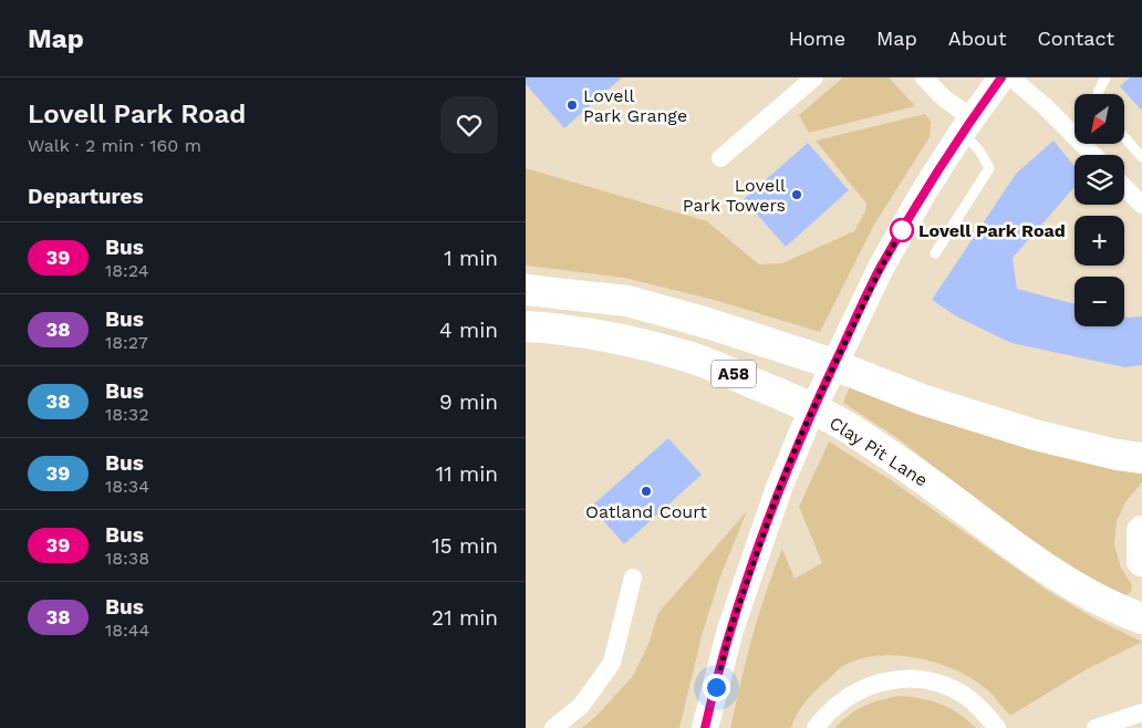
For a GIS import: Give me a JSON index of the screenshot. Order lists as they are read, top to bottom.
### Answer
{
  "streets": {
    "highway": ["A58", "Clay Pit Lane"]
  },
  "places": [
    "Lovell Park Grange",
    "Lovell Park Towers",
    "Lovell Park Road",
    "Oatland Court"
  ],
  "lines": ["bus line 39"],
  "north": "bottom left",
  "page": {
    "header": "Map",
    "nav": [
      "Home",
      "Map",
      "About",
      "Contact"
    ],
    "heading": [
      ["Lovell Park Road", "Walk · 2 min · 160 m"],
      "Departures"
    ],
    "map_buttons": ["+", "−"],
    "list": [
      {
        "mark": "39",
        "name": "Bus",
        "note": "18:24",
        "value": "1 min"
      },
      {
        "mark": "38",
        "name": "Bus",
        "note": "18:27",
        "value": "4 min"
      },
      {
        "mark": "38",
        "name": "Bus",
        "note": "18:32",
        "value": "9 min"
      },
      {
        "mark": "39",
        "name": "Bus",
        "note": "18:34",
        "value": "11 min"
      },
      {
        "mark": "39",
        "name": "Bus",
        "note": "18:38",
        "value": "15 min"
      },
      {
        "mark": "38",
        "name": "Bus",
        "note": "18:44",
        "value": "21 min"
      }
    ]
  }
}
